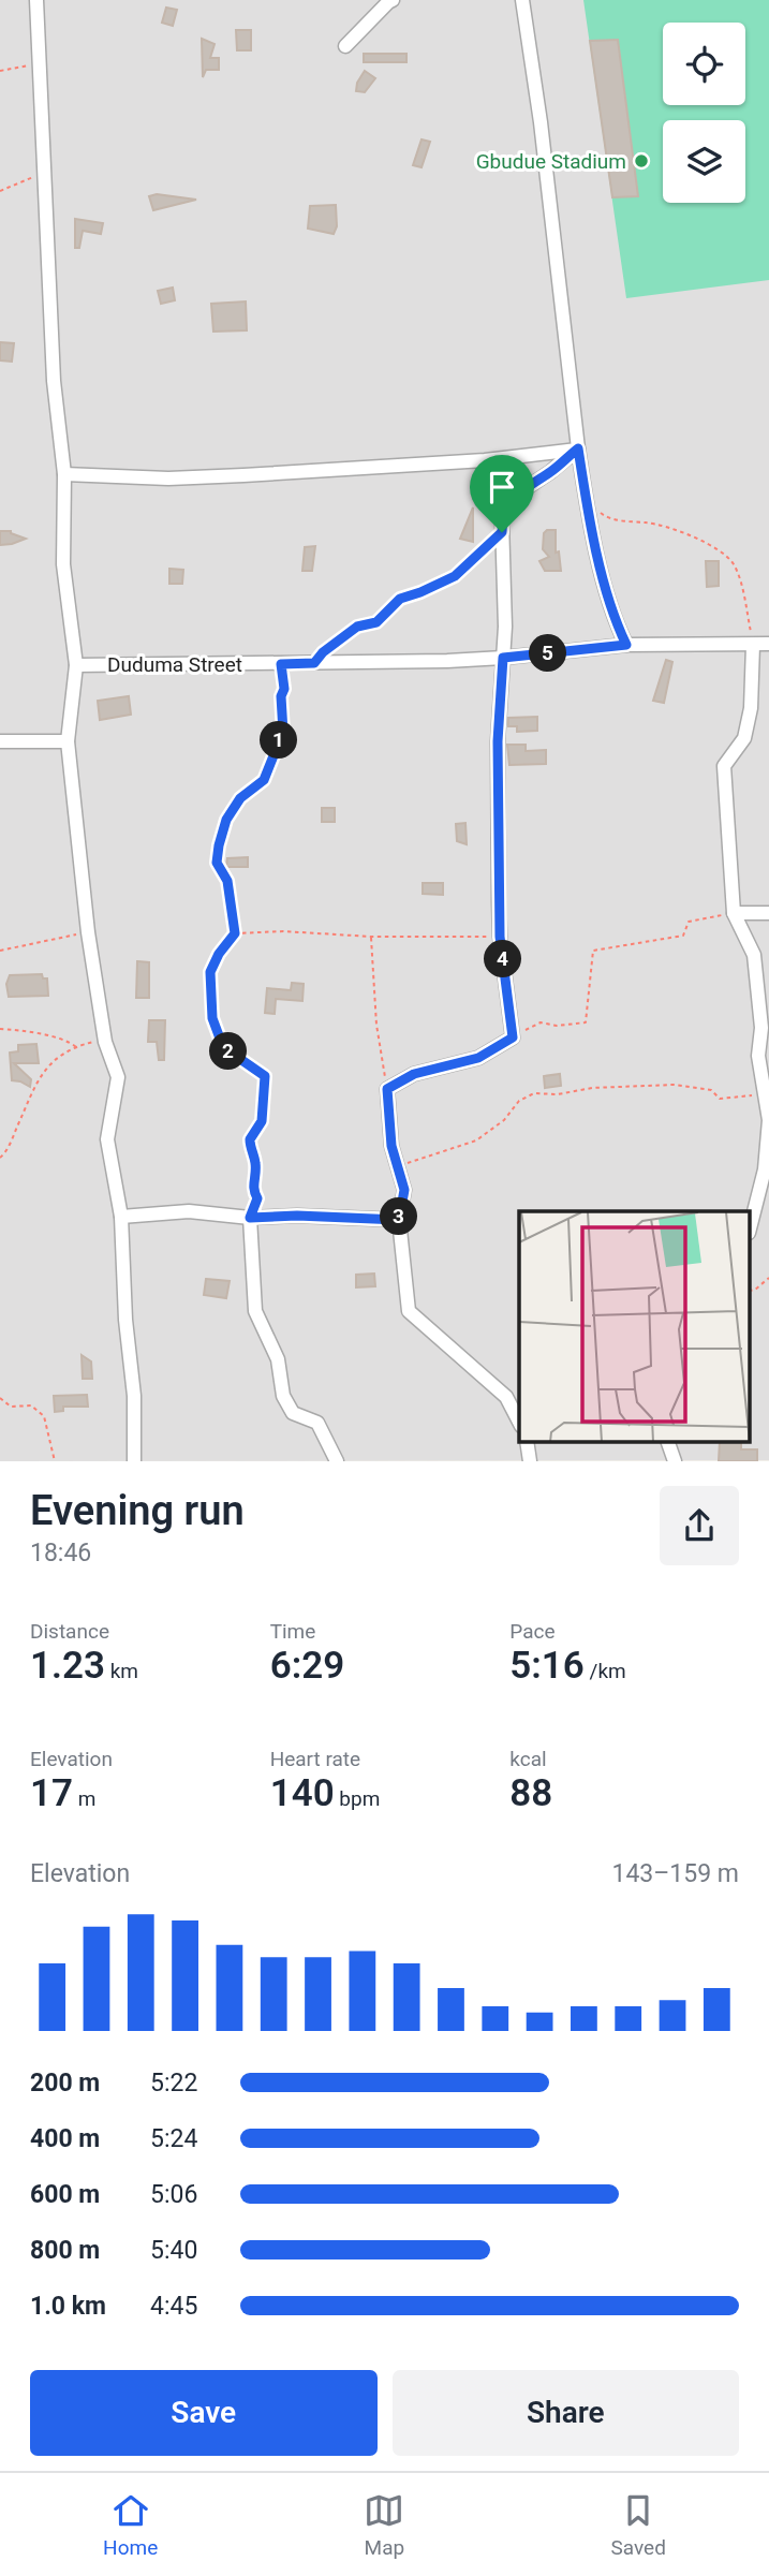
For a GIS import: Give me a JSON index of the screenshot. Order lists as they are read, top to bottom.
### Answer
{
  "streets": {
    "street": ["Duduma Street"]
  },
  "places": ["Gbudue Stadium"],
  "page": {
    "pins": [
      "5",
      "1",
      "4",
      "2",
      "3"
    ],
    "heading": ["Evening run", "18:46"],
    "stats": [
      ["Distance", "1.23 km"],
      ["Time", "6:29"],
      ["Pace", "5:16 /km"],
      ["Elevation", "17 m"],
      ["Heart rate", "140 bpm"],
      ["kcal", "88"]
    ],
    "chart": ["Elevation", "143–159 m"],
    "list": [
      {
        "name": "200 m",
        "note": "5:22"
      },
      {
        "name": "400 m",
        "note": "5:24"
      },
      {
        "name": "600 m",
        "note": "5:06"
      },
      {
        "name": "800 m",
        "note": "5:40"
      },
      {
        "name": "1.0 km",
        "note": "4:45"
      }
    ],
    "buttons": ["Save", "Share"],
    "tabs": ["Home", "Map", "Saved"]
  }
}
